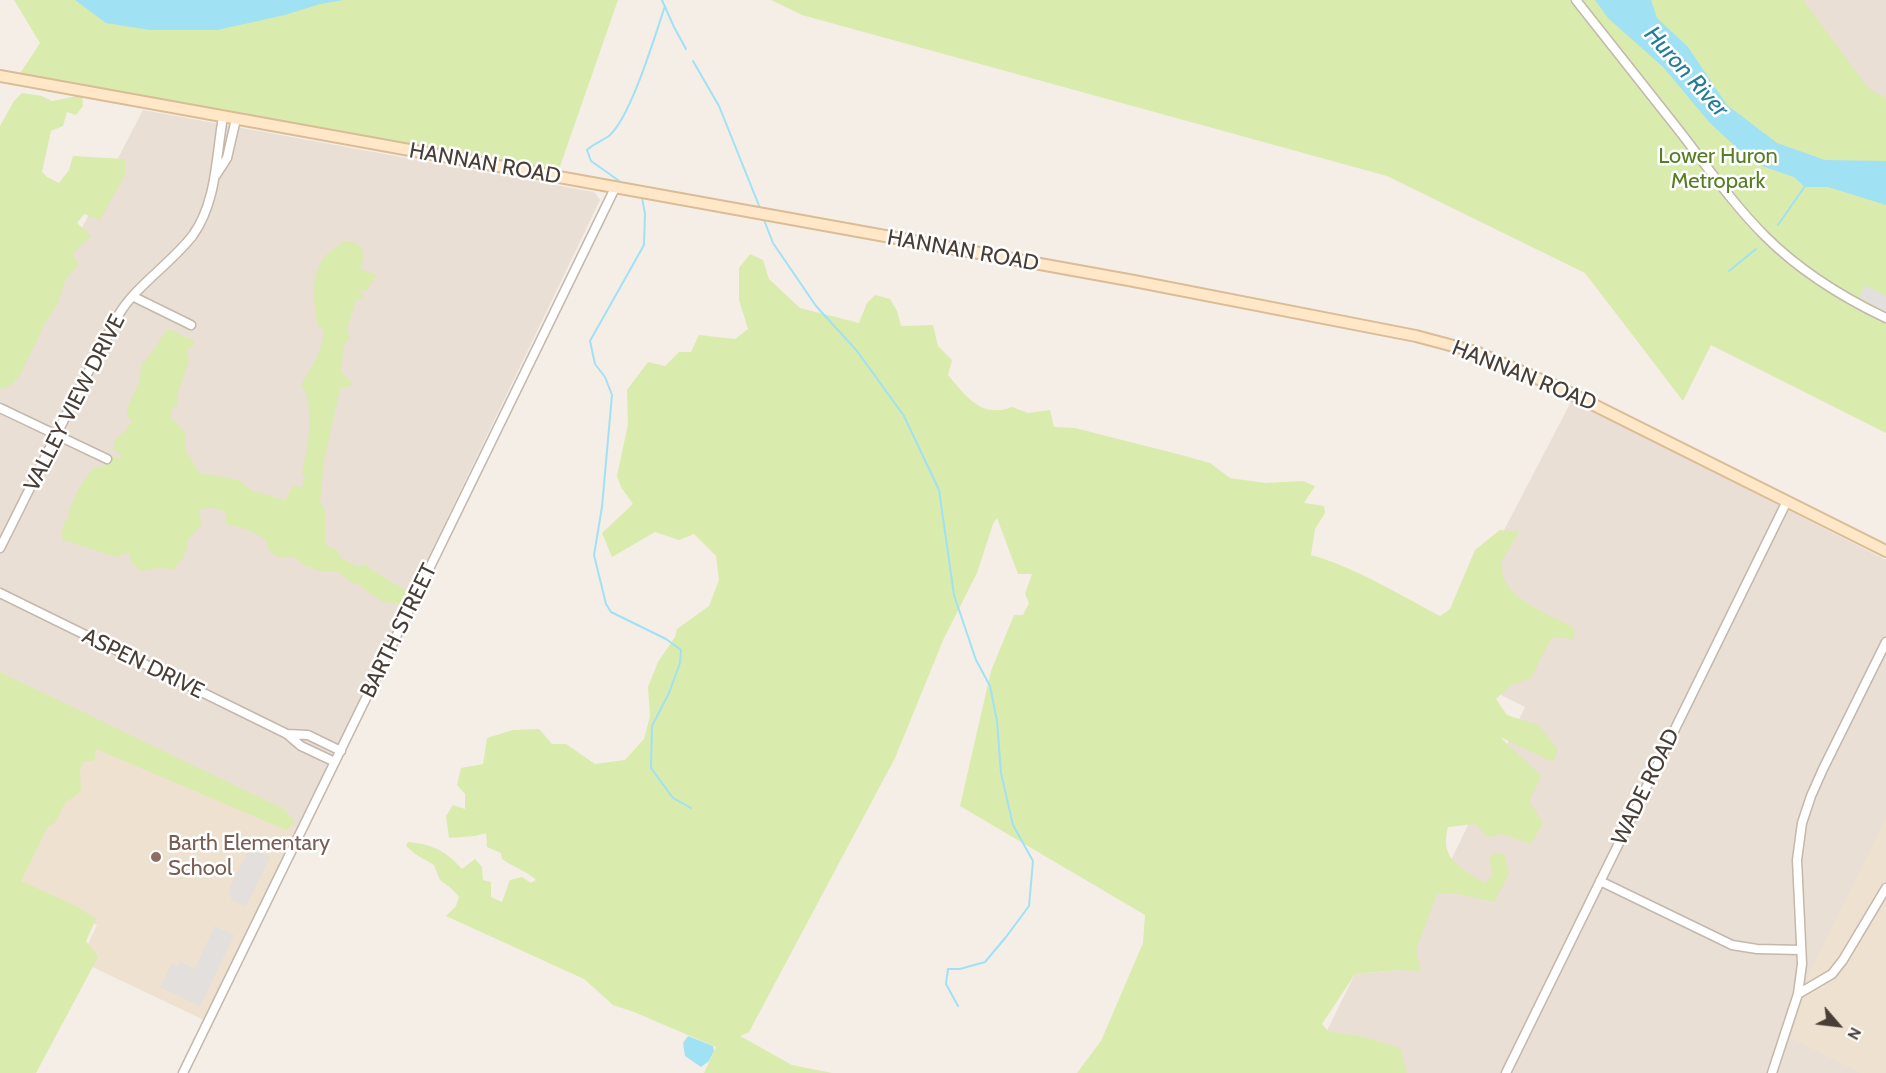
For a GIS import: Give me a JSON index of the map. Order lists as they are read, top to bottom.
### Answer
{
  "streets": {
    "street": [
      "HANNAN ROAD",
      "VALLEY VIEW DRIVE",
      "BARTH STREET",
      "ASPEN DRIVE",
      "WADE ROAD"
    ]
  },
  "crossings": [
    ["HANNAN ROAD", "VALLEY VIEW DRIVE"],
    ["HANNAN ROAD", "BARTH STREET"],
    ["HANNAN ROAD", "WADE ROAD"],
    ["BARTH STREET", "ASPEN DRIVE"]
  ],
  "water": ["Huron River"],
  "parks": ["Lower Huron Metropark"],
  "places": ["Barth Elementary School"],
  "north": "bottom right"
}
